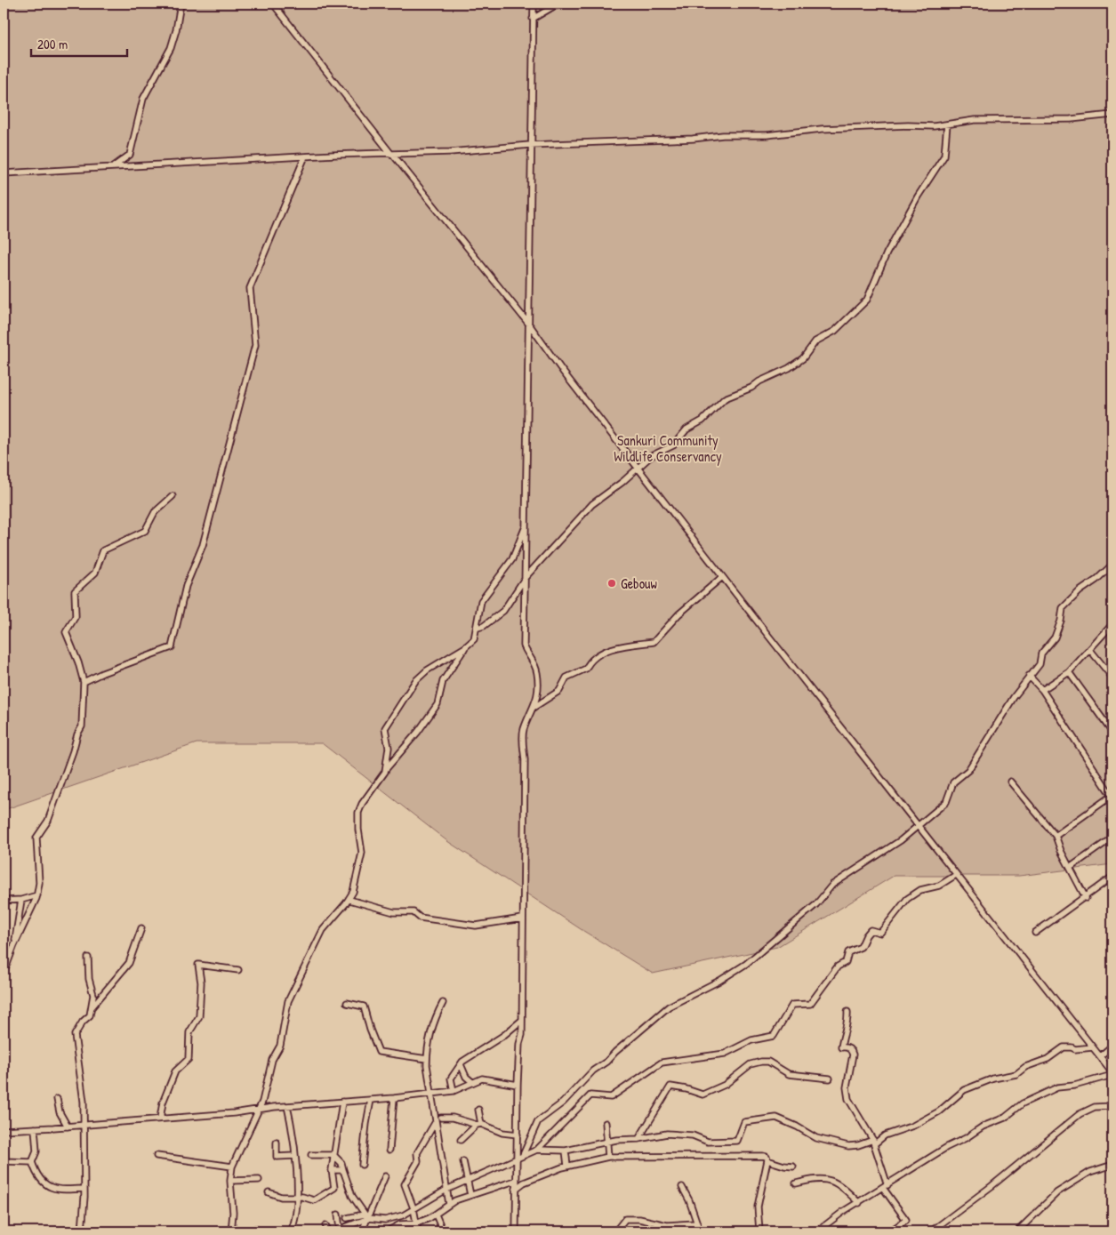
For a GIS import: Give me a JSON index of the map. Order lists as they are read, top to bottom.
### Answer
{
  "parks": ["Sankuri Community Wildlife Conservancy"],
  "places": ["Gebouw"],
  "scale_bar": "200 m"
}
